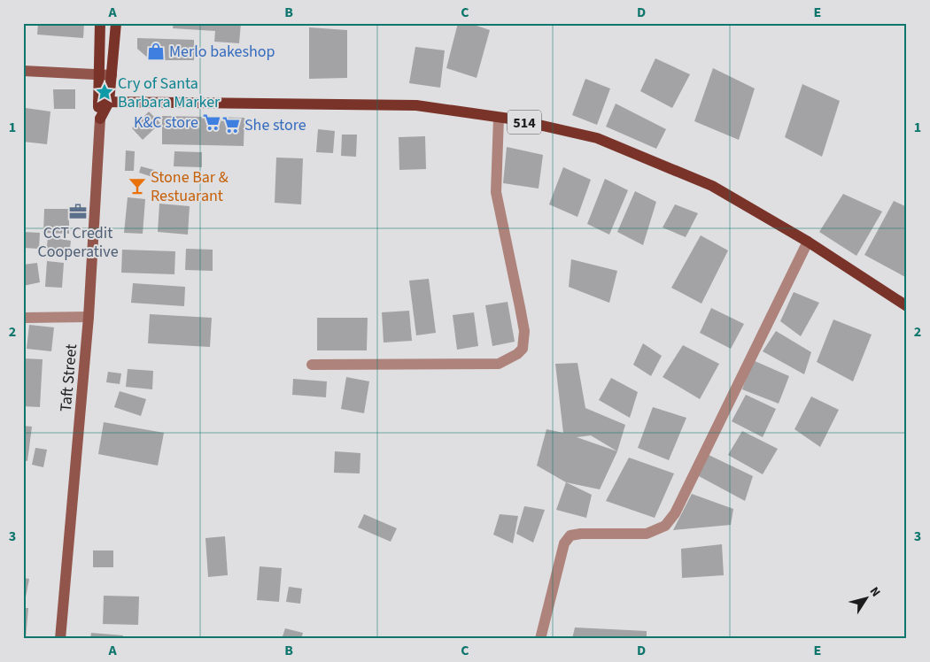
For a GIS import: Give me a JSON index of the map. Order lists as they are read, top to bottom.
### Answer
{
  "streets": {
    "main road": ["514", "Taft Street"]
  },
  "crossings": [
    ["514", "Taft Street"]
  ],
  "places": {
    "shop": ["Merlo bakeshop"],
    "place": ["Cry of Santa Barbara Marker"],
    "supermarket": ["K&C store", "She store"],
    "bar": ["Stone Bar & Restuarant"],
    "office": ["CCT Credit Cooperative"]
  },
  "north": "top right",
  "grid": {
    "columns": [
      "A",
      "B",
      "C",
      "D",
      "E"
    ],
    "rows": ["1", "2", "3"]
  }
}
